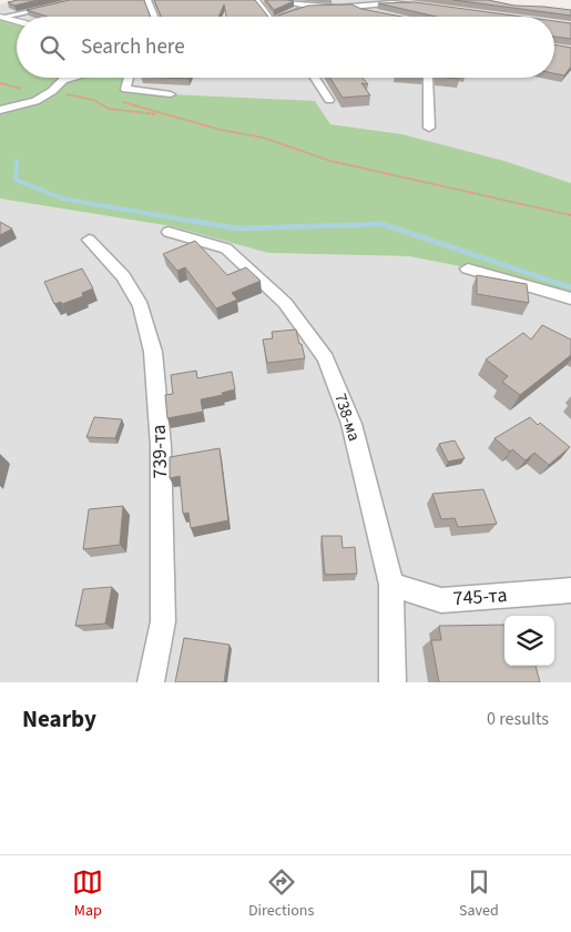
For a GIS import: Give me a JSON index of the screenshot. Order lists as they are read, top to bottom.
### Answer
{
  "streets": {
    "street": ["738-ма", "739-та", "745-та"]
  },
  "crossings": [
    ["738-ма", "745-та"]
  ],
  "page": {
    "search": "Search here",
    "heading": ["Nearby", "0 results"],
    "nav": ["Map", "Directions", "Saved"]
  }
}
